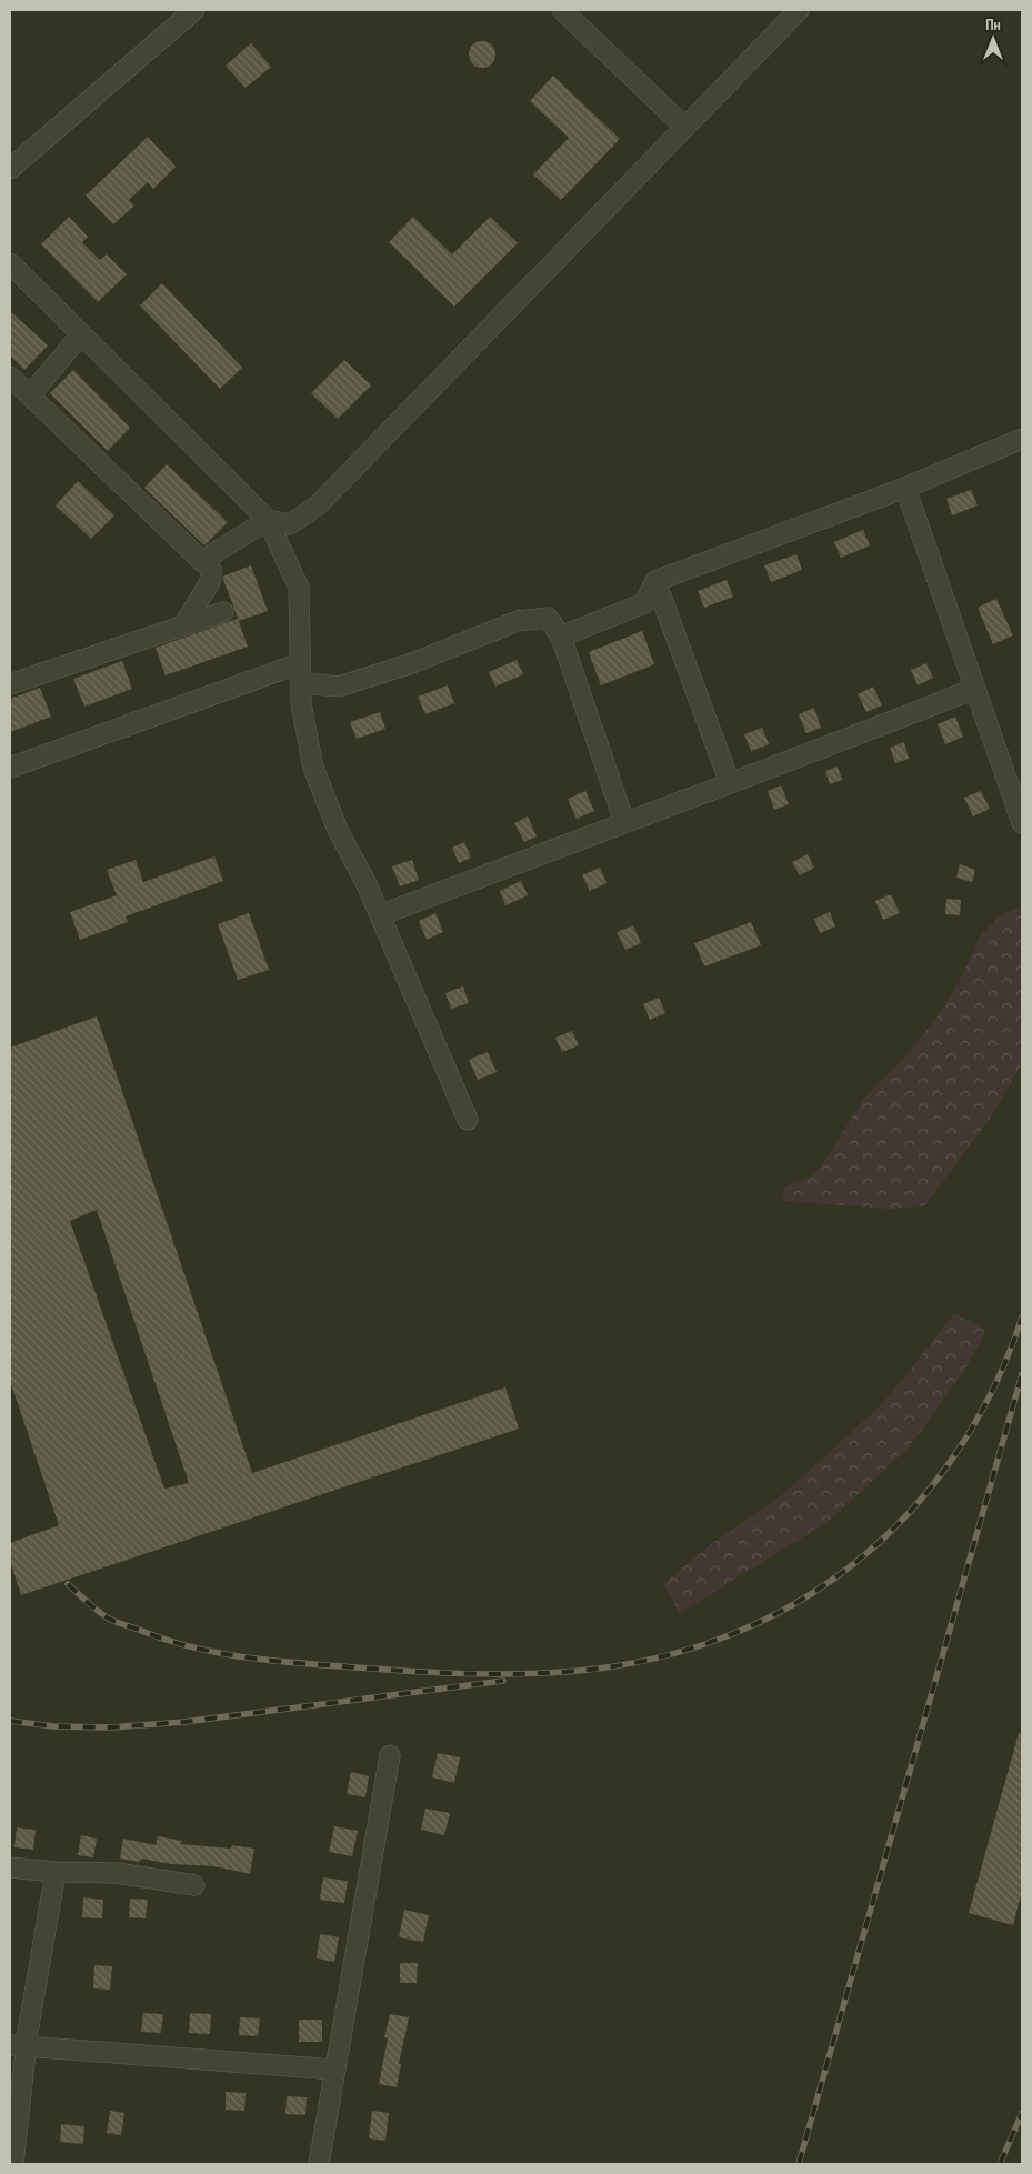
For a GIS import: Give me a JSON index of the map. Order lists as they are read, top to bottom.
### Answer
{
  "north": "top"
}
